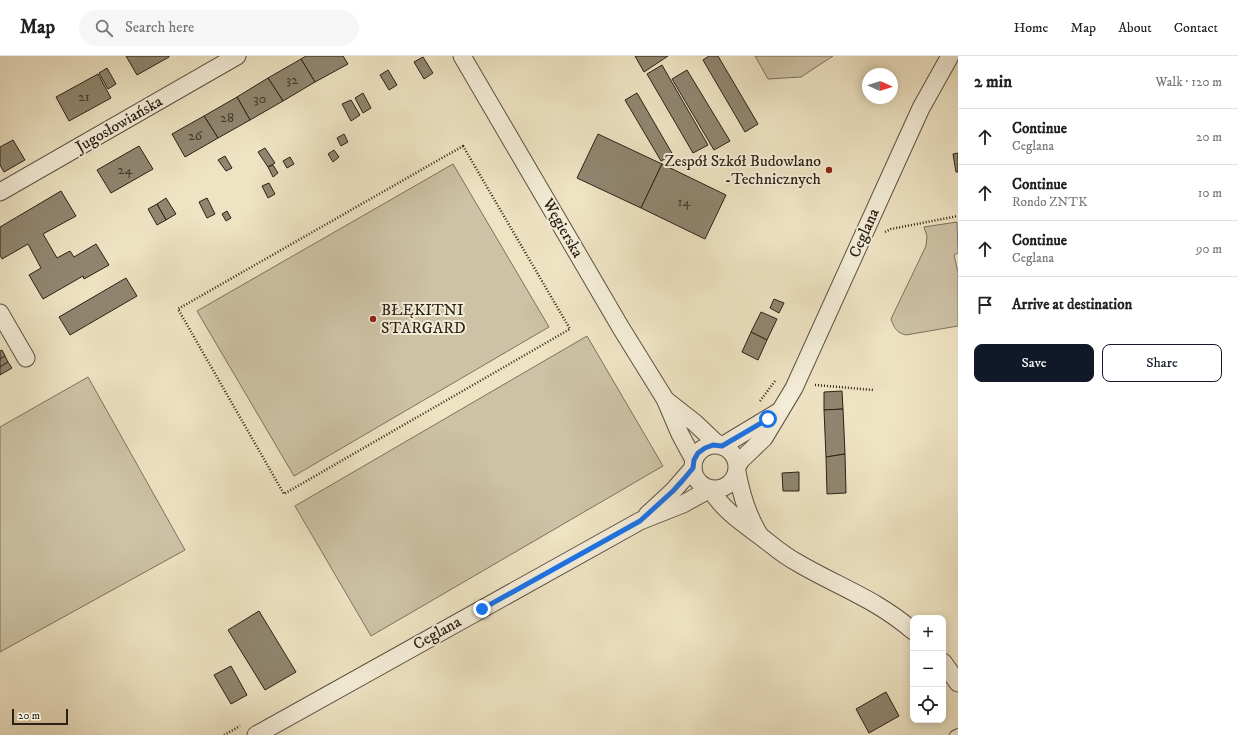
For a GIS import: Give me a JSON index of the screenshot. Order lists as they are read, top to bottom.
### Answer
{
  "streets": {
    "street": ["Jugosłowiańska", "Węgierska", "Ceglana"]
  },
  "crossings": [
    ["Węgierska", "Ceglana"]
  ],
  "places": ["Zespół Szkół Budowlano -Technicznych", "BŁĘKITNI STARGARD"],
  "house_numbers": [
    "32",
    "21",
    "30",
    "28",
    "26",
    "24",
    "14"
  ],
  "scale_bar": "20 m",
  "north": "right",
  "page": {
    "header": "Map",
    "search": "Search here",
    "nav": [
      "Home",
      "Map",
      "About",
      "Contact"
    ],
    "heading": ["2 min", "Walk · 120 m"],
    "list": [
      ["Continue", "Ceglana", "20 m"],
      ["Continue", "Rondo ZNTK", "10 m"],
      ["Continue", "Ceglana", "90 m"],
      "Arrive at destination"
    ],
    "buttons": ["Save", "Share"],
    "map_buttons": ["+", "−"],
    "scale": "20 m"
  }
}
